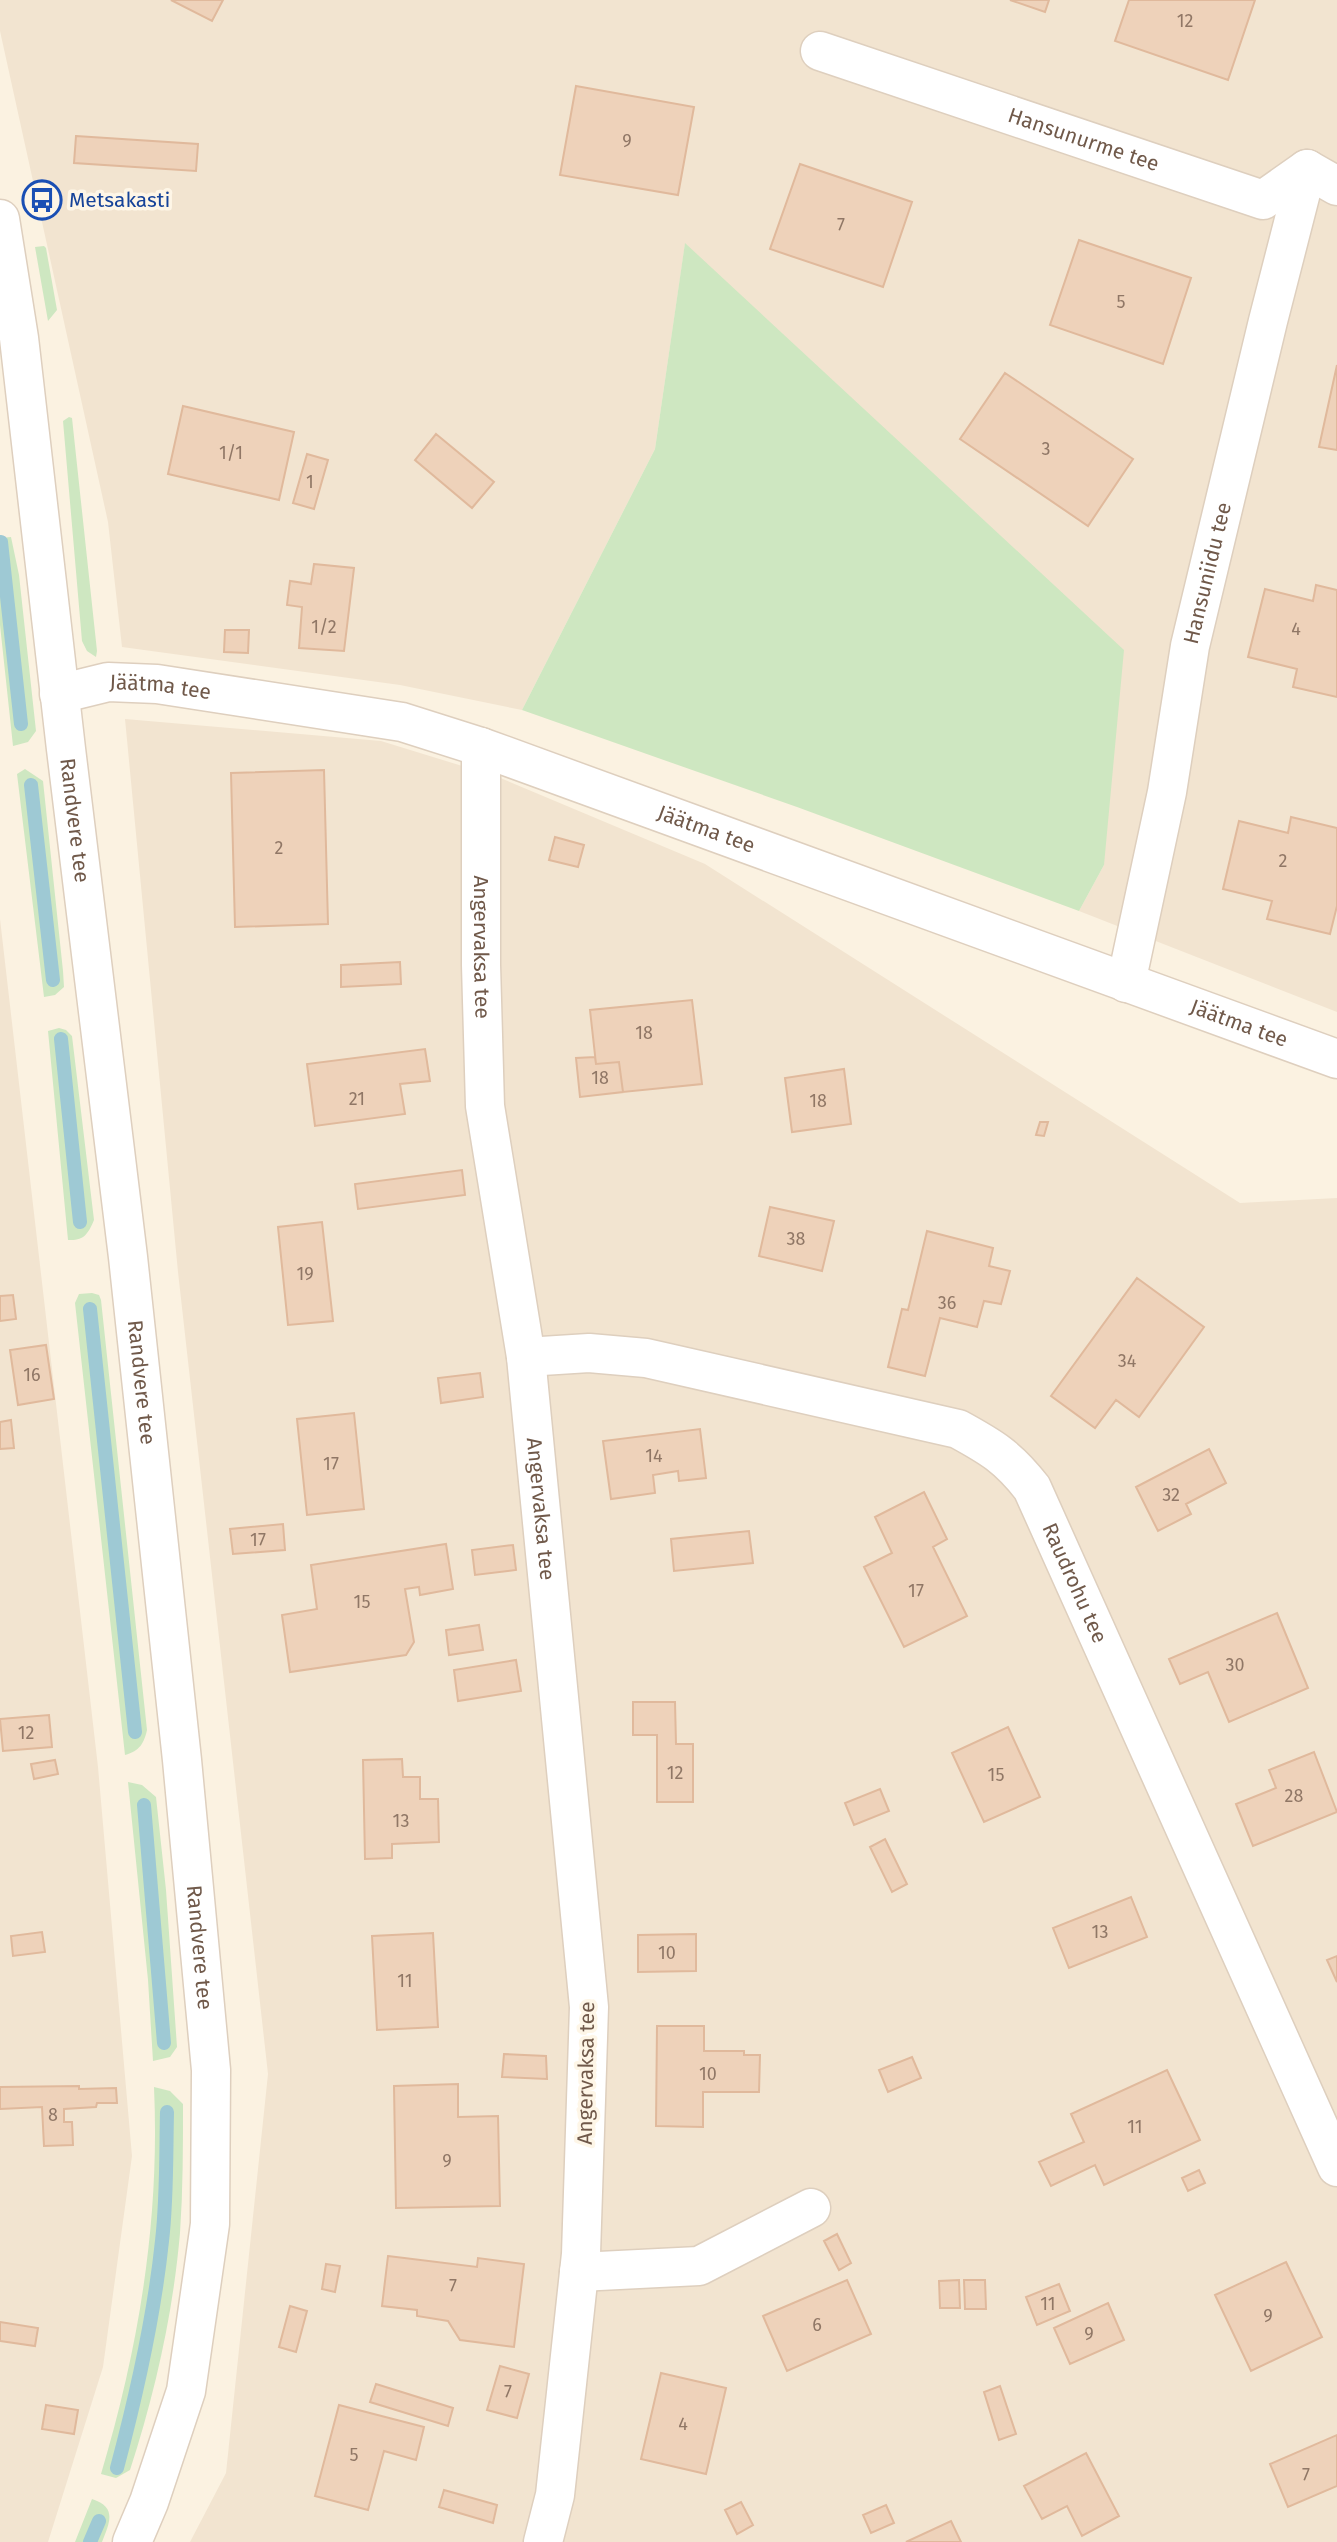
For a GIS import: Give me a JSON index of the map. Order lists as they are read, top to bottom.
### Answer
{
  "streets": {
    "street": [
      "Hansunurme tee",
      "Hansuniidu tee",
      "Jäätma tee",
      "Randvere tee",
      "Angervaksa tee",
      "Raudrohu tee"
    ]
  },
  "crossings": [
    ["Hansunurme tee", "Hansuniidu tee"],
    ["Hansuniidu tee", "Jäätma tee"],
    ["Jäätma tee", "Randvere tee"],
    ["Jäätma tee", "Angervaksa tee"],
    ["Angervaksa tee", "Raudrohu tee"]
  ],
  "places": {
    "bus stop": ["Metsakasti"]
  },
  "house_numbers": [
    "12",
    "9",
    "7",
    "5",
    "3",
    "1/1",
    "1",
    "1/2",
    "4",
    "2",
    "2",
    "18",
    "18",
    "21",
    "18",
    "38",
    "19",
    "36",
    "34",
    "16",
    "14",
    "17",
    "32",
    "17",
    "17",
    "15",
    "30",
    "12",
    "12",
    "15",
    "28",
    "13",
    "13",
    "10",
    "11",
    "10",
    "8",
    "11",
    "9",
    "7",
    "11",
    "9",
    "6",
    "9",
    "7",
    "4",
    "5",
    "7"
  ]
}
